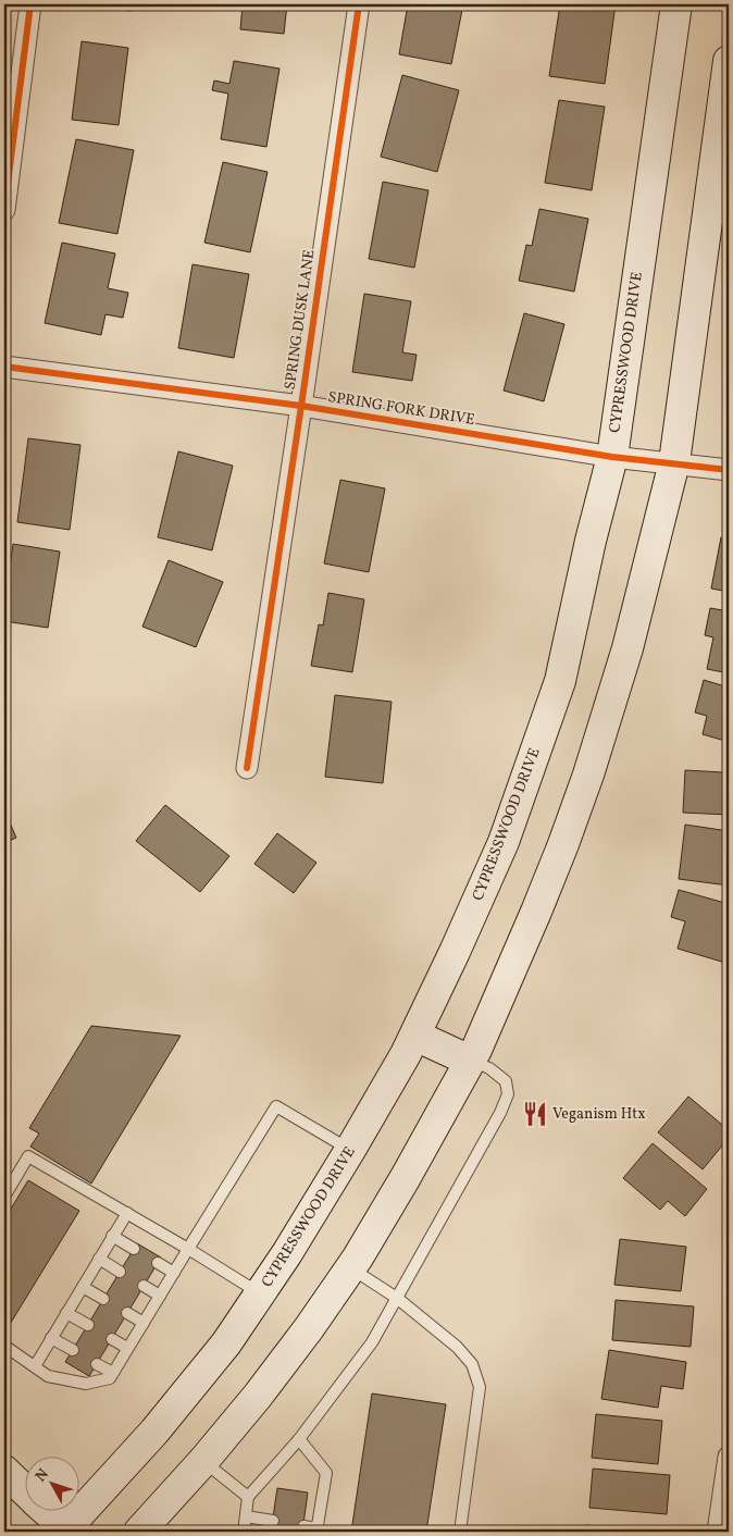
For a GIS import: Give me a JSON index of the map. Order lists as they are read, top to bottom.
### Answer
{
  "streets": {
    "main road": ["CYPRESSWOOD DRIVE"],
    "street": ["SPRING DUSK LANE", "SPRING FORK DRIVE"]
  },
  "crossings": [
    ["SPRING DUSK LANE", "SPRING FORK DRIVE"],
    ["CYPRESSWOOD DRIVE", "SPRING FORK DRIVE"]
  ],
  "places": {
    "restaurant": ["Veganism Htx"]
  },
  "north": "top left"
}
